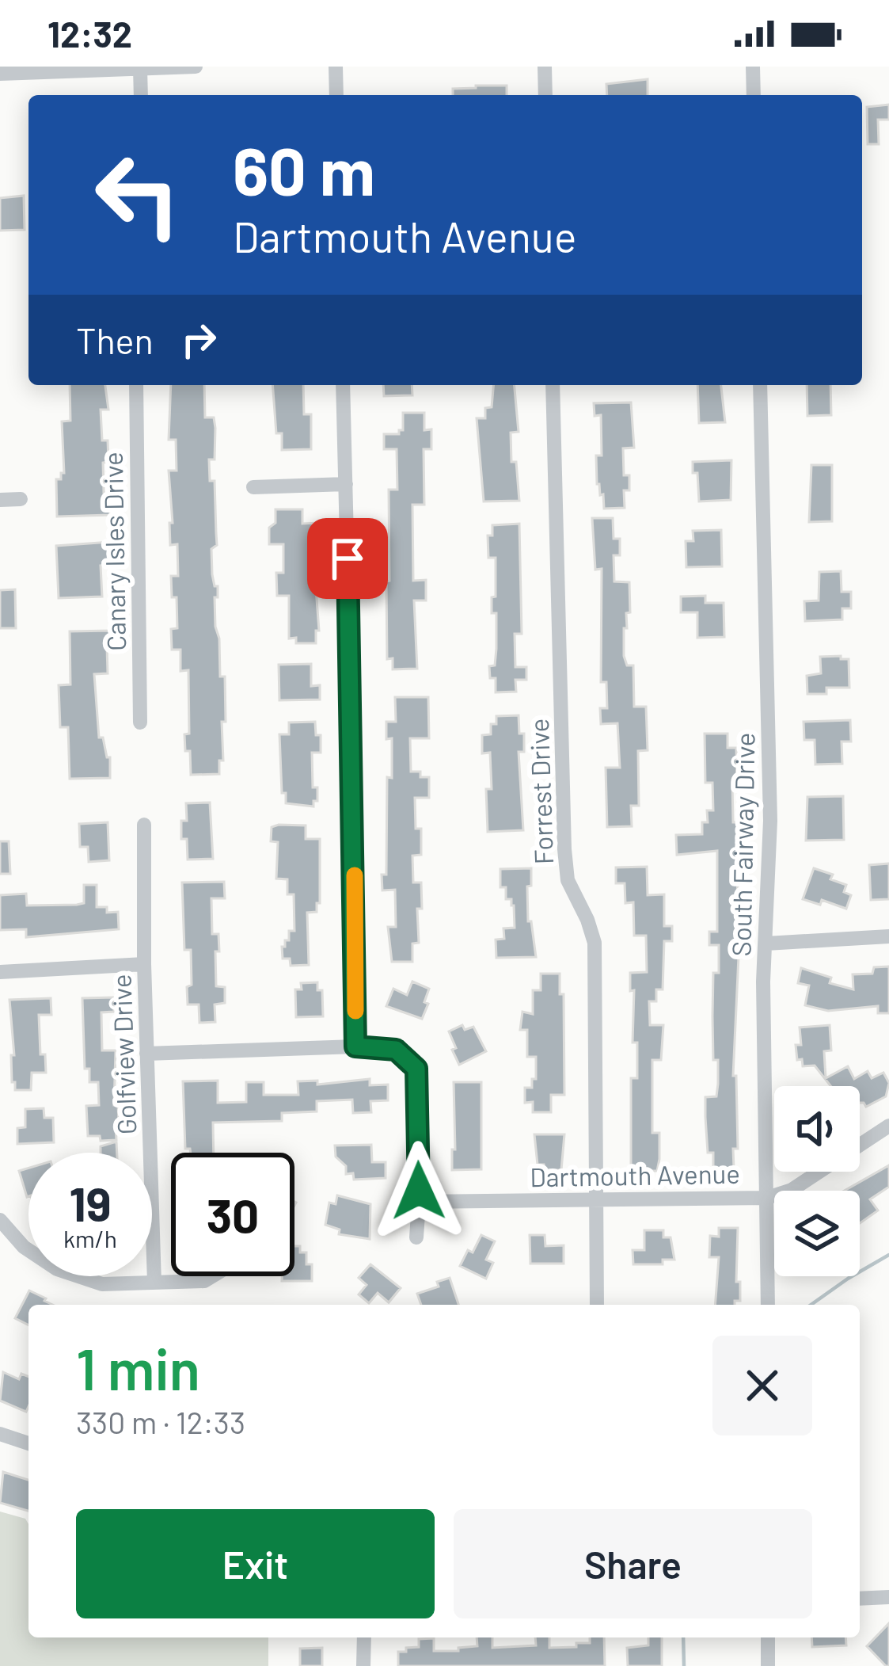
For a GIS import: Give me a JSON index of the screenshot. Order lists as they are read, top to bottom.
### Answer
{
  "streets": {
    "street": [
      "Canary Isles Drive",
      "Forrest Drive",
      "South Fairway Drive",
      "Golfview Drive",
      "Dartmouth Avenue"
    ]
  },
  "crossings": [
    ["Forrest Drive", "Dartmouth Avenue"],
    ["South Fairway Drive", "Dartmouth Avenue"]
  ],
  "page": {
    "status": "12:32",
    "turn": ["60 m", "Dartmouth Avenue"],
    "then": "Then",
    "speed": "19 km/h",
    "limit": "30",
    "heading": ["1 min", "330 m · 12:33"],
    "buttons": ["Exit", "Share"]
  }
}
